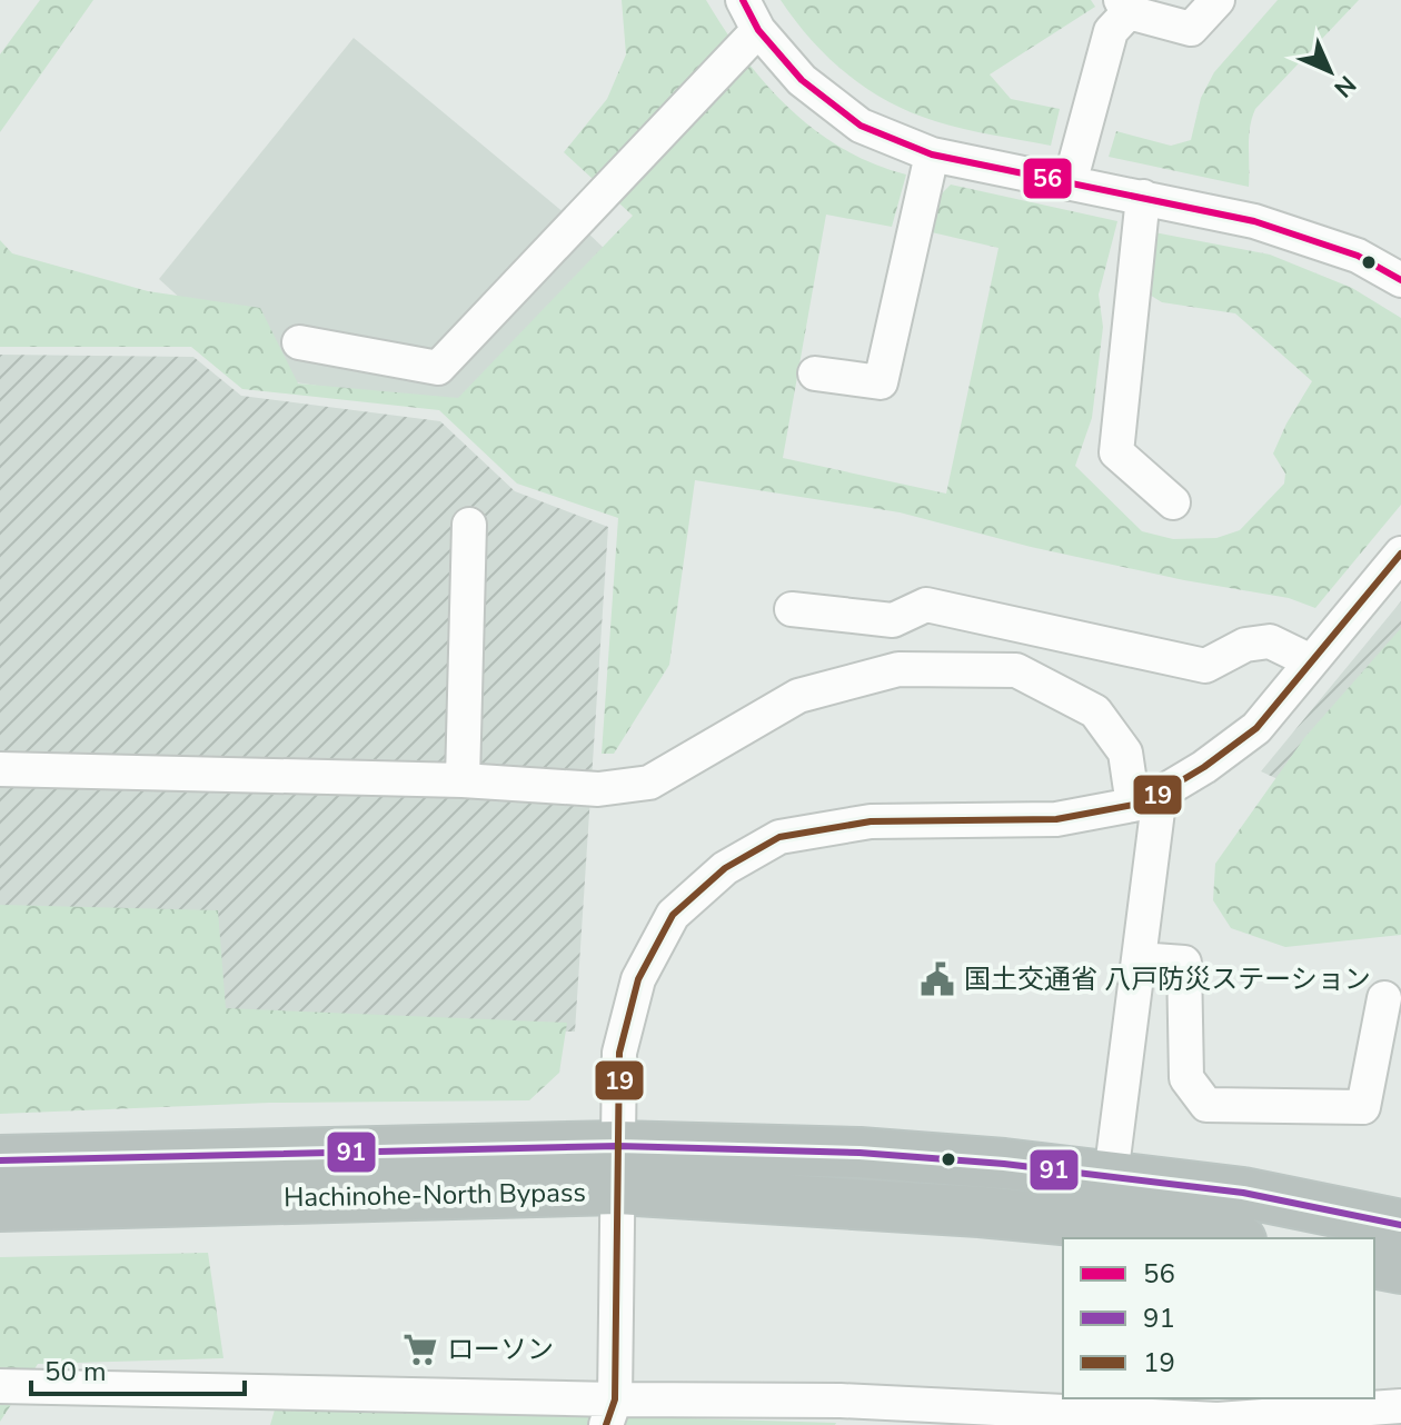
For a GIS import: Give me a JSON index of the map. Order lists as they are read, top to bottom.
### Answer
{
  "streets": {
    "highway": ["Hachinohe-North Bypass"]
  },
  "places": {
    "public building": ["国土交通省 八戸防災ステーション"],
    "supermarket": ["ローソン"]
  },
  "lines": ["transit line 56", "transit line 19", "transit line 91"],
  "legend": ["56", "91", "19"],
  "scale_bar": "50 m",
  "north": "bottom right"
}
